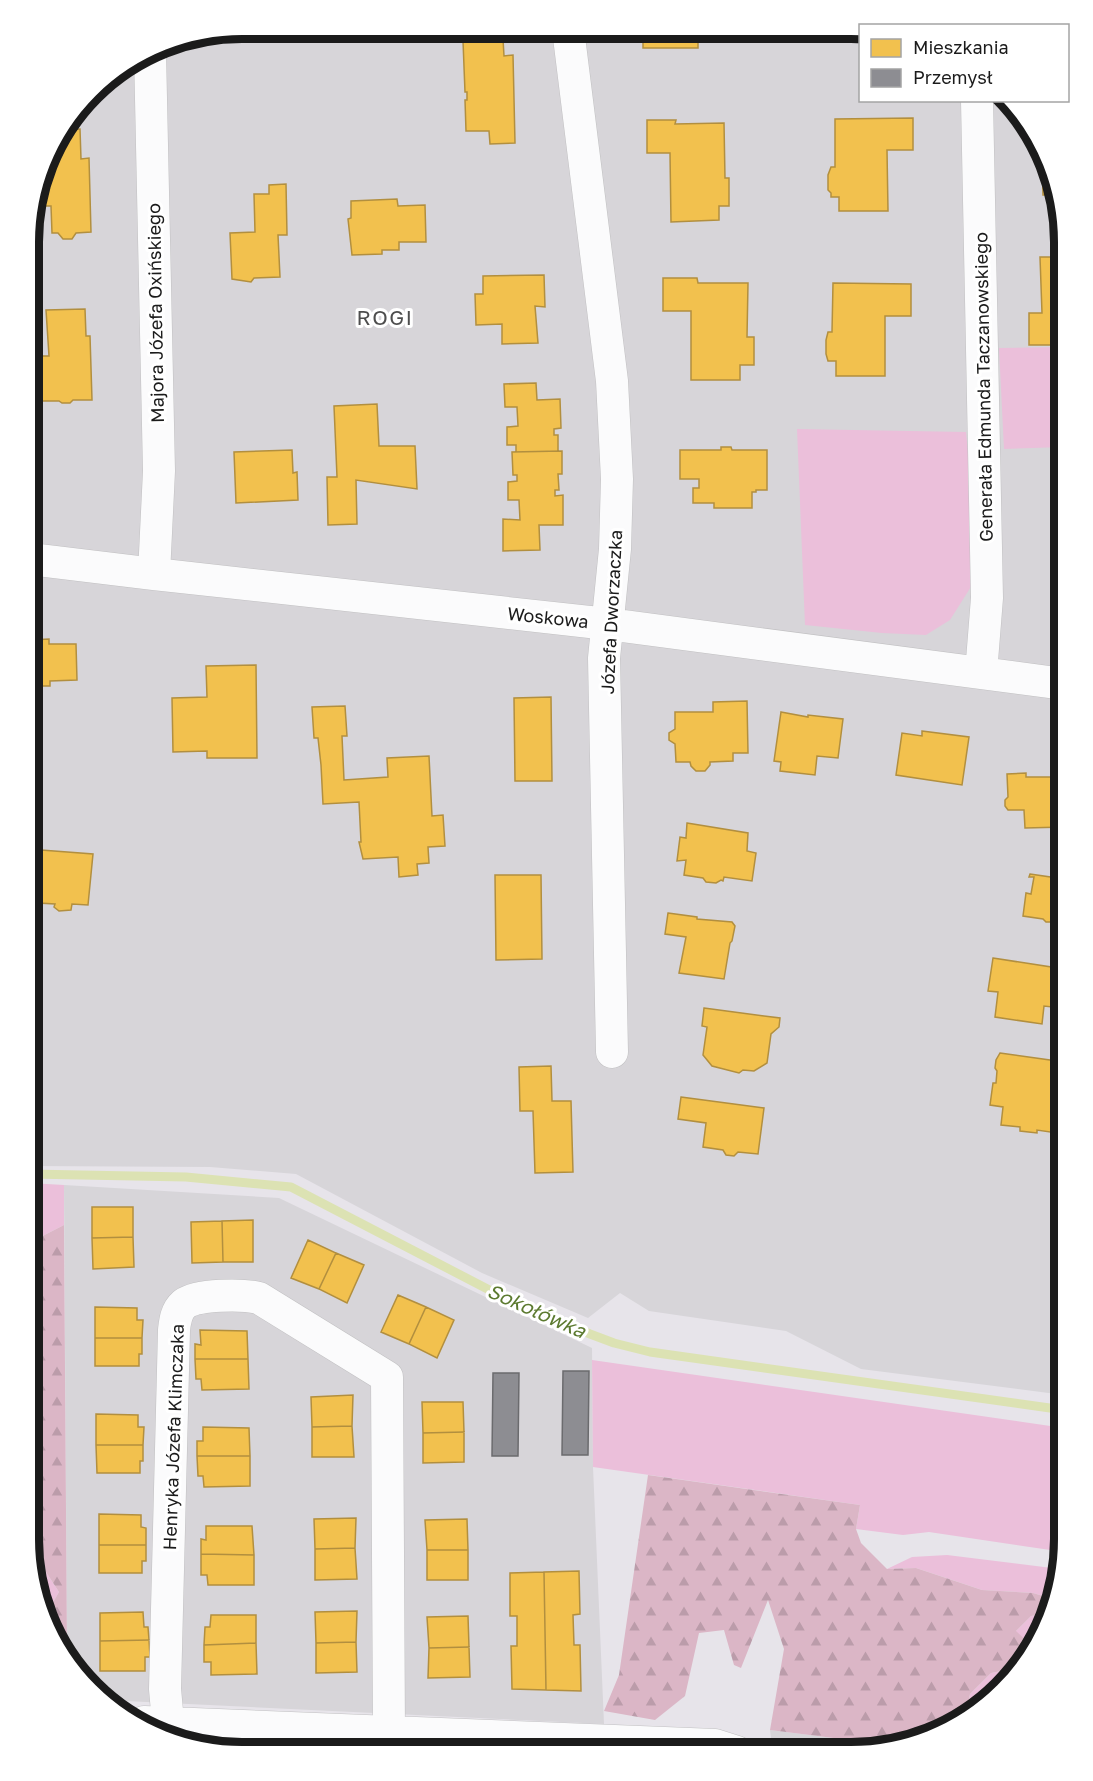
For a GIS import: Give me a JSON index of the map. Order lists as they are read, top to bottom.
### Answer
{
  "streets": {
    "street": [
      "Majora Józefa Oxińskiego",
      "Generała Edmunda Taczanowskiego",
      "Józefa Dworzaczka",
      "Woskowa",
      "Henryka Józefa Klimczaka"
    ]
  },
  "crossings": [
    ["Majora Józefa Oxińskiego", "Woskowa"],
    ["Generała Edmunda Taczanowskiego", "Woskowa"],
    ["Józefa Dworzaczka", "Woskowa"]
  ],
  "districts": ["ROGI"],
  "water": ["Sokołówka"],
  "legend": ["Mieszkania", "Przemysł"]
}
